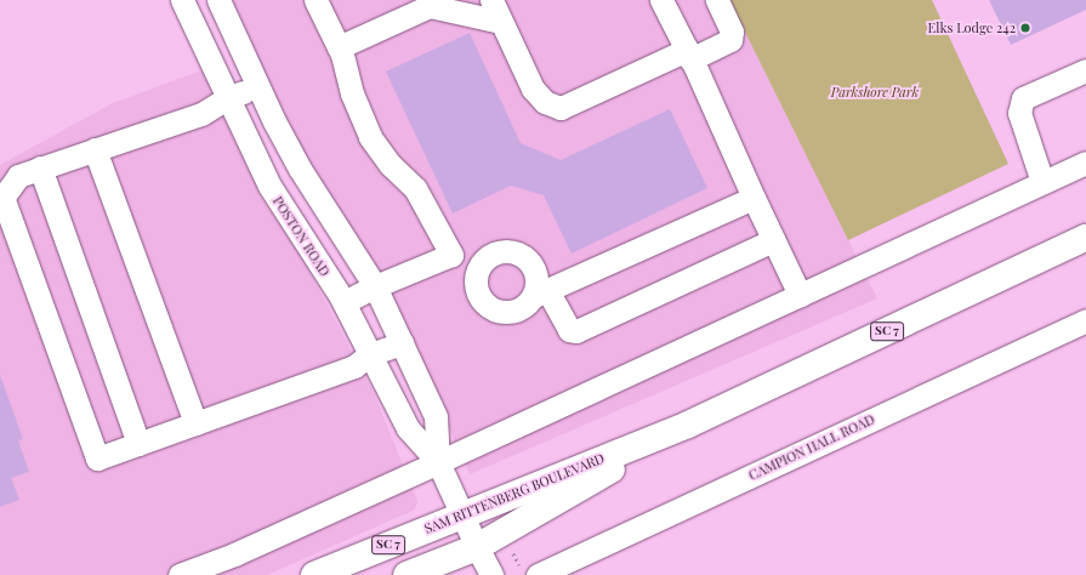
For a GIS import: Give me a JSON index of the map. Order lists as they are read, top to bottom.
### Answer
{
  "streets": {
    "main road": ["SC 7", "SAM RITTENBERG BOULEVARD"],
    "street": ["POSTON ROAD", "CAMPION HALL ROAD"]
  },
  "crossings": [
    ["POSTON ROAD", "SAM RITTENBERG BOULEVARD"]
  ],
  "parks": ["Parkshore Park"],
  "places": ["Elks Lodge 242"]
}
